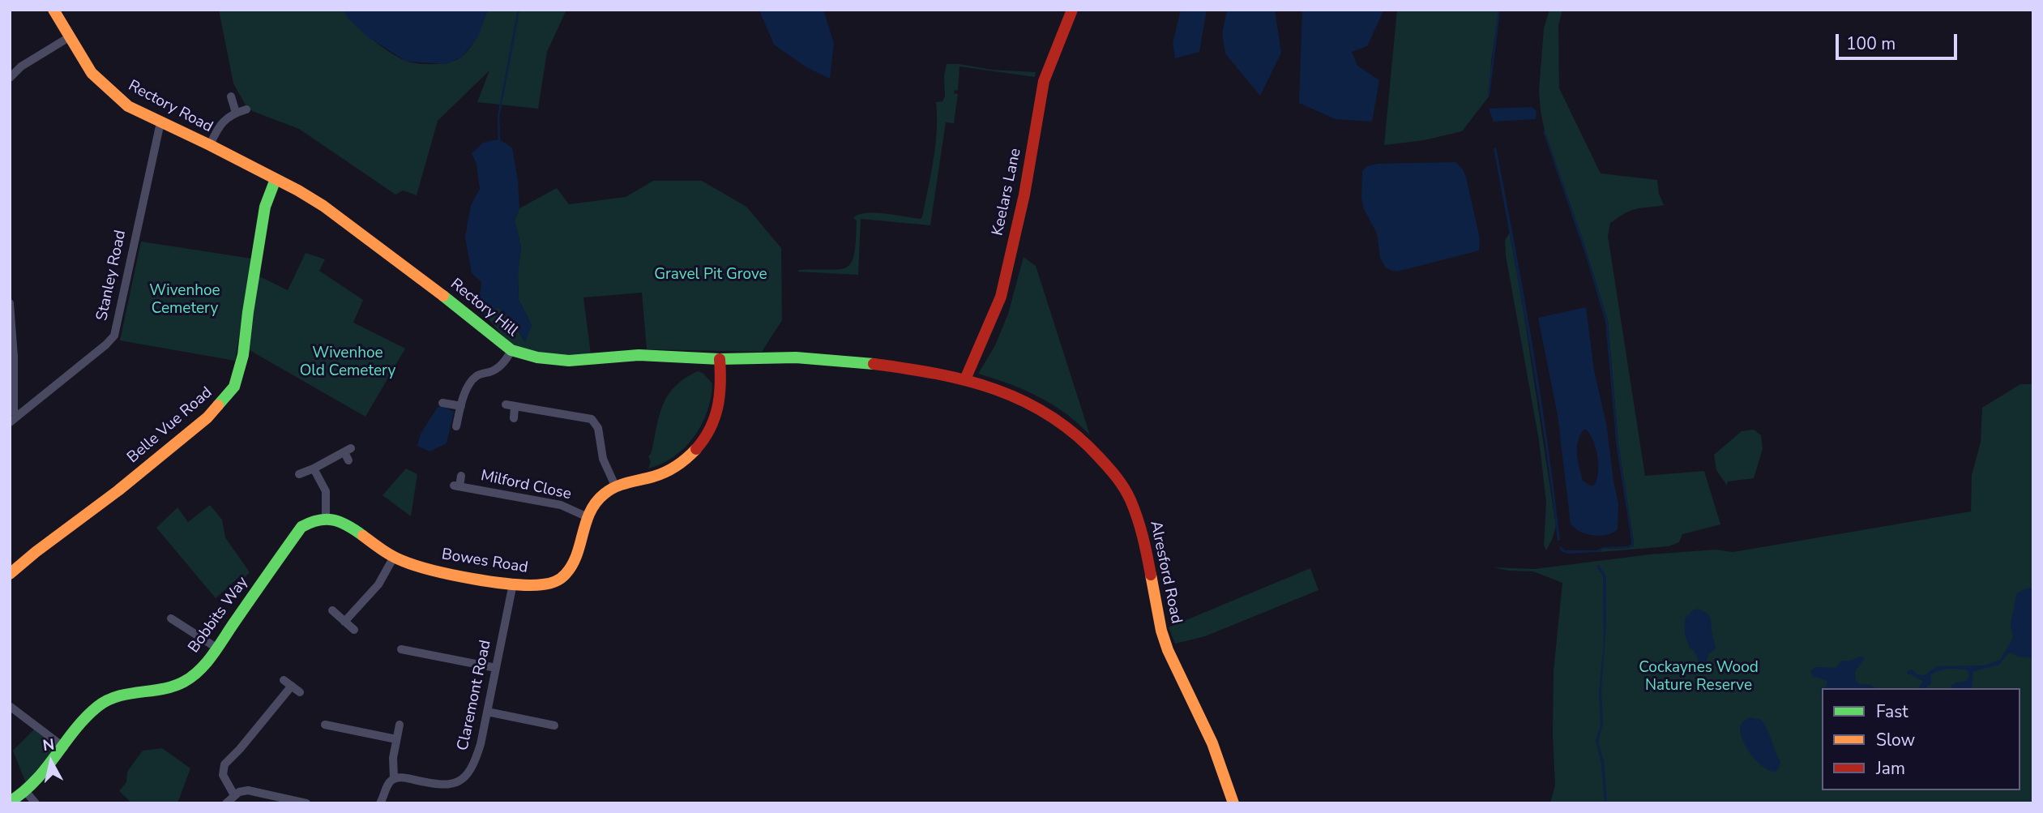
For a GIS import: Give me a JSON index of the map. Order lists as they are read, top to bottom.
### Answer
{
  "streets": {
    "street": [
      "Rectory Road",
      "Keelars Lane",
      "Stanley Road",
      "Rectory Hill",
      "Belle Vue Road",
      "Milford Close",
      "Bowes Road",
      "Alresford Road",
      "Bobbits Way",
      "Claremont Road"
    ]
  },
  "crossings": [
    ["Rectory Road", "Stanley Road"],
    ["Rectory Road", "Rectory Hill"],
    ["Rectory Road", "Belle Vue Road"],
    ["Keelars Lane", "Alresford Road"],
    ["Rectory Hill", "Belle Vue Road"],
    ["Rectory Hill", "Bowes Road"],
    ["Rectory Hill", "Alresford Road"],
    ["Milford Close", "Bowes Road"],
    ["Bowes Road", "Bobbits Way"],
    ["Bowes Road", "Claremont Road"]
  ],
  "parks": [
    "Gravel Pit Grove",
    "Wivenhoe Cemetery",
    "Wivenhoe Old Cemetery",
    "Cockaynes Wood Nature Reserve"
  ],
  "legend": ["Fast", "Slow", "Jam"],
  "scale_bar": "100 m",
  "north": "top"
}
